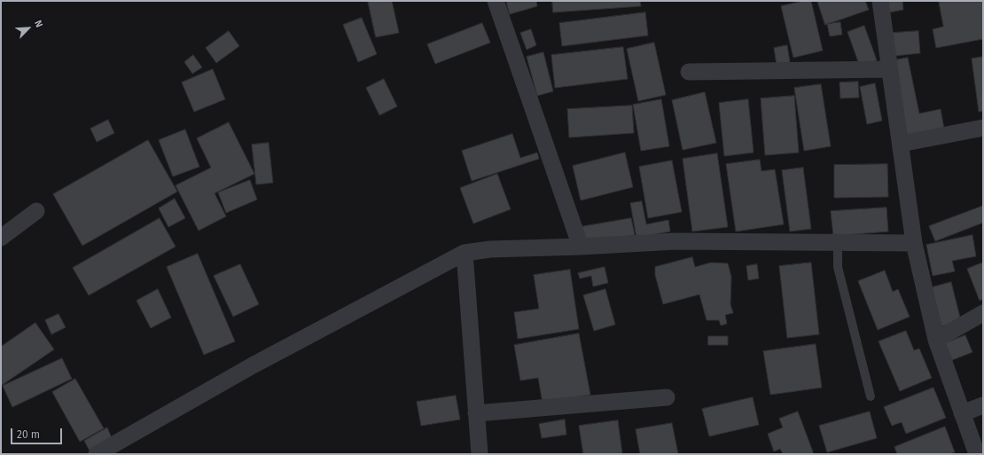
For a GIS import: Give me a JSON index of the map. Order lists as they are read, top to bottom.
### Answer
{
  "scale_bar": "20 m",
  "north": "top right"
}
